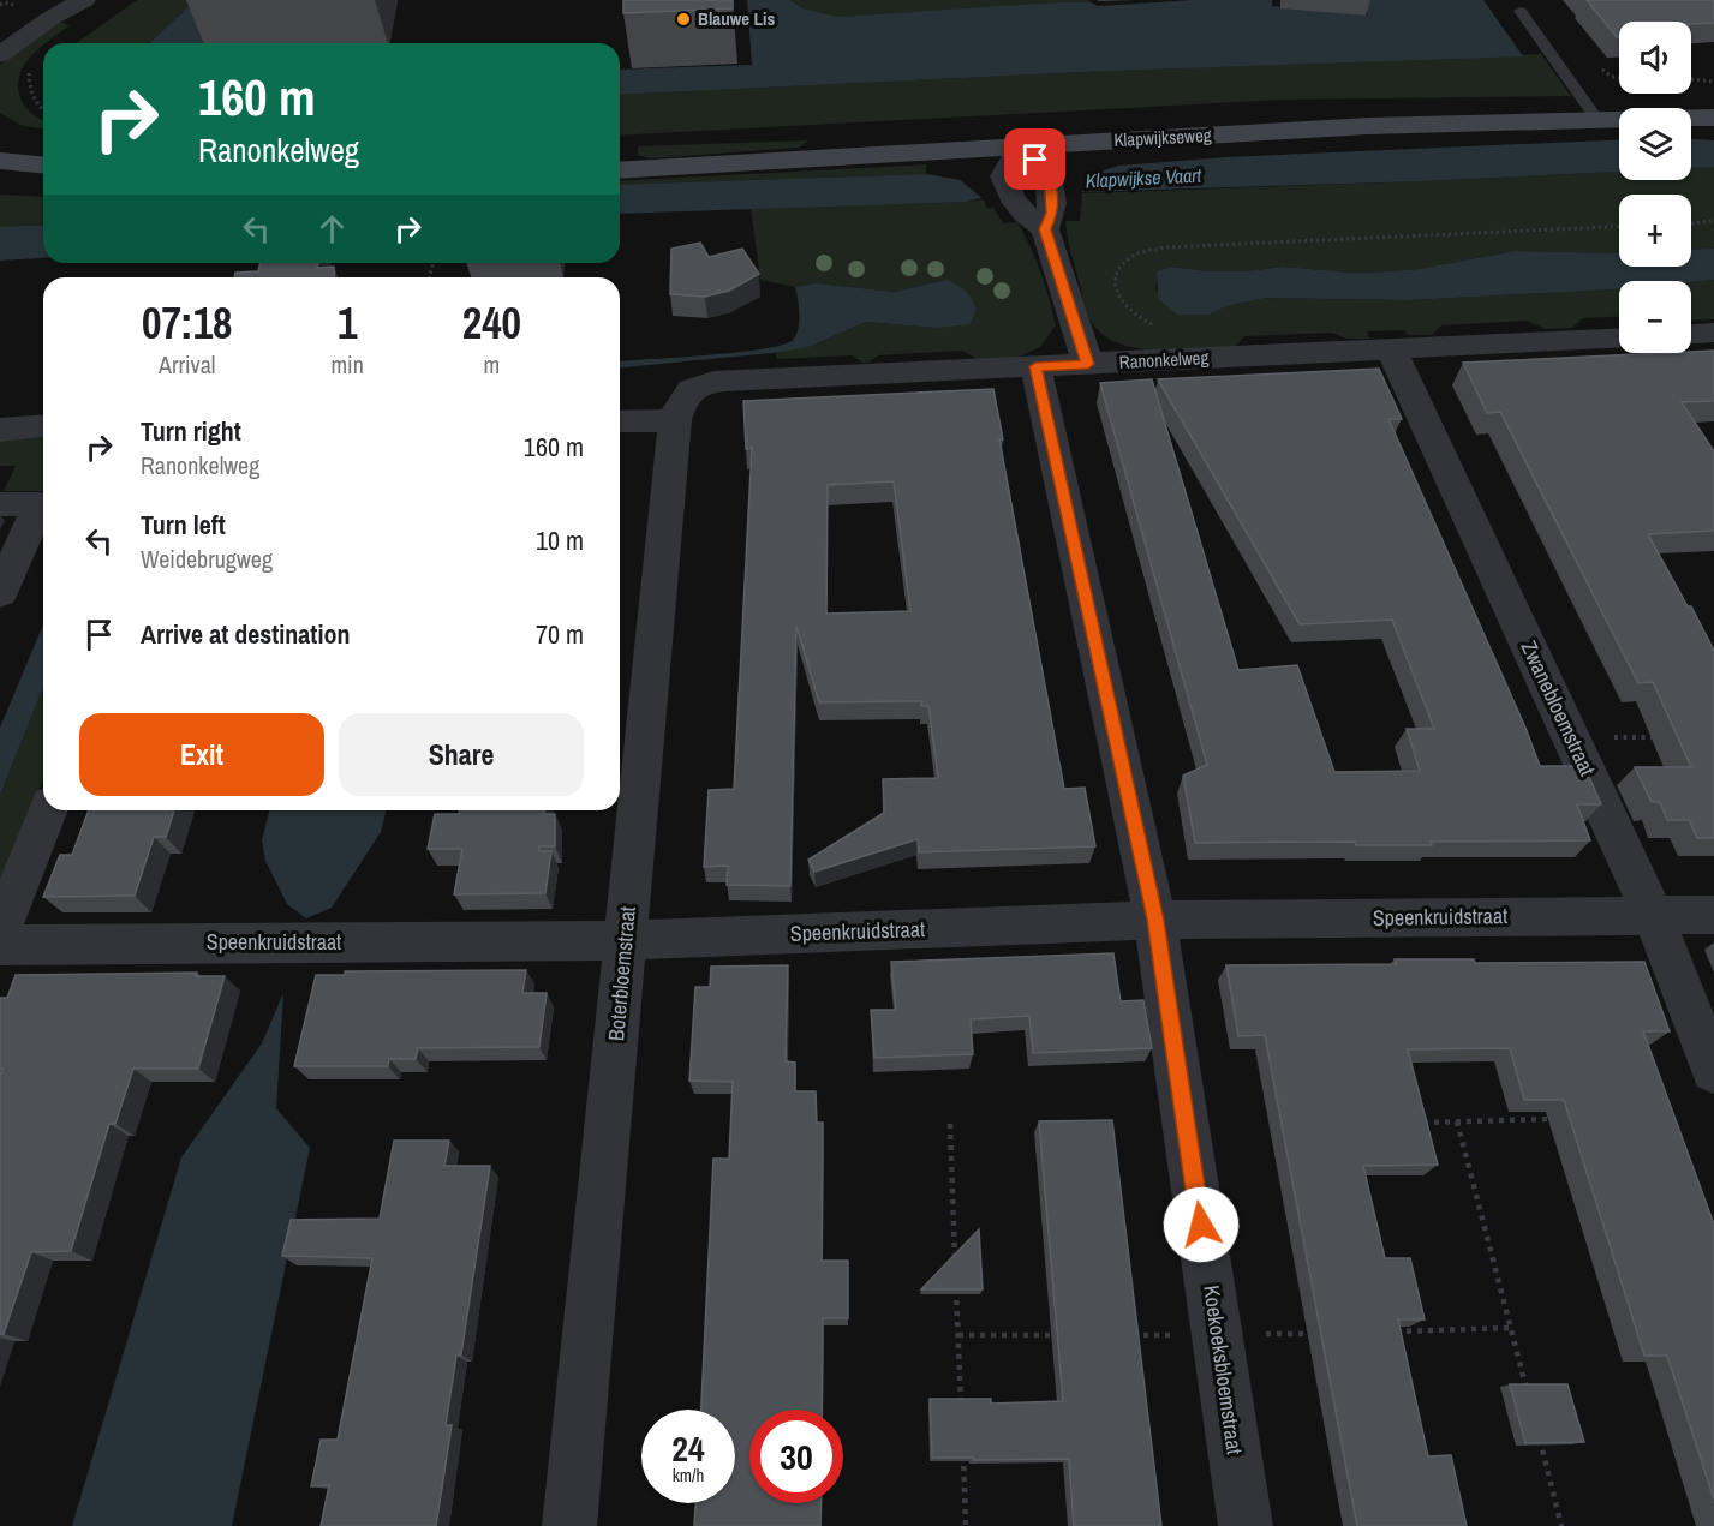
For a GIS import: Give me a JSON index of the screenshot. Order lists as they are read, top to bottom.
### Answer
{
  "streets": {
    "main road": ["Klapwijkseweg"],
    "street": [
      "Ranonkelweg",
      "Zwanebloemstraat",
      "Speenkruidstraat",
      "Boterbloemstraat",
      "Koekoeksbloemstraat"
    ]
  },
  "crossings": [
    ["Ranonkelweg", "Zwanebloemstraat"],
    ["Ranonkelweg", "Boterbloemstraat"],
    ["Ranonkelweg", "Koekoeksbloemstraat"],
    ["Zwanebloemstraat", "Speenkruidstraat"],
    ["Speenkruidstraat", "Boterbloemstraat"],
    ["Speenkruidstraat", "Koekoeksbloemstraat"]
  ],
  "water": ["Klapwijkse Vaart"],
  "places": ["Blauwe Lis"],
  "page": {
    "map_buttons": ["+", "−"],
    "turn": ["160 m", "Ranonkelweg"],
    "eta": [
      "07:18",
      "Arrival",
      "1",
      "min",
      "240",
      "m"
    ],
    "list": [
      {
        "name": "Turn right",
        "note": "Ranonkelweg",
        "value": "160 m"
      },
      {
        "name": "Turn left",
        "note": "Weidebrugweg",
        "value": "10 m"
      },
      {
        "name": "Arrive at destination",
        "value": "70 m"
      }
    ],
    "buttons": ["Exit", "Share"],
    "speed": "24 km/h",
    "limit": "30"
  }
}
